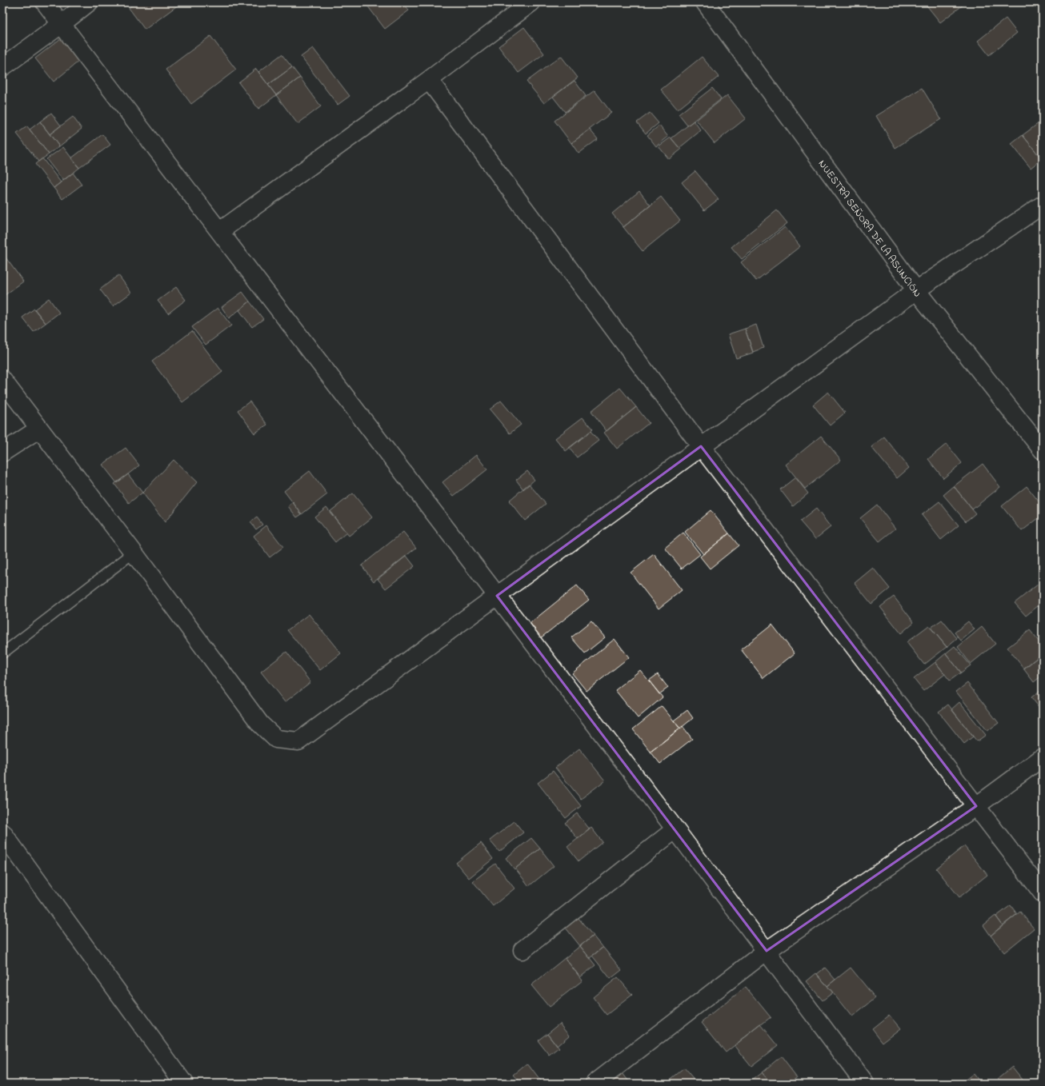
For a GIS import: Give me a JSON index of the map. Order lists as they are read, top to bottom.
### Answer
{
  "streets": {
    "street": ["NUESTRA SEÑORA DE LA ASUNCIÓN"]
  }
}
